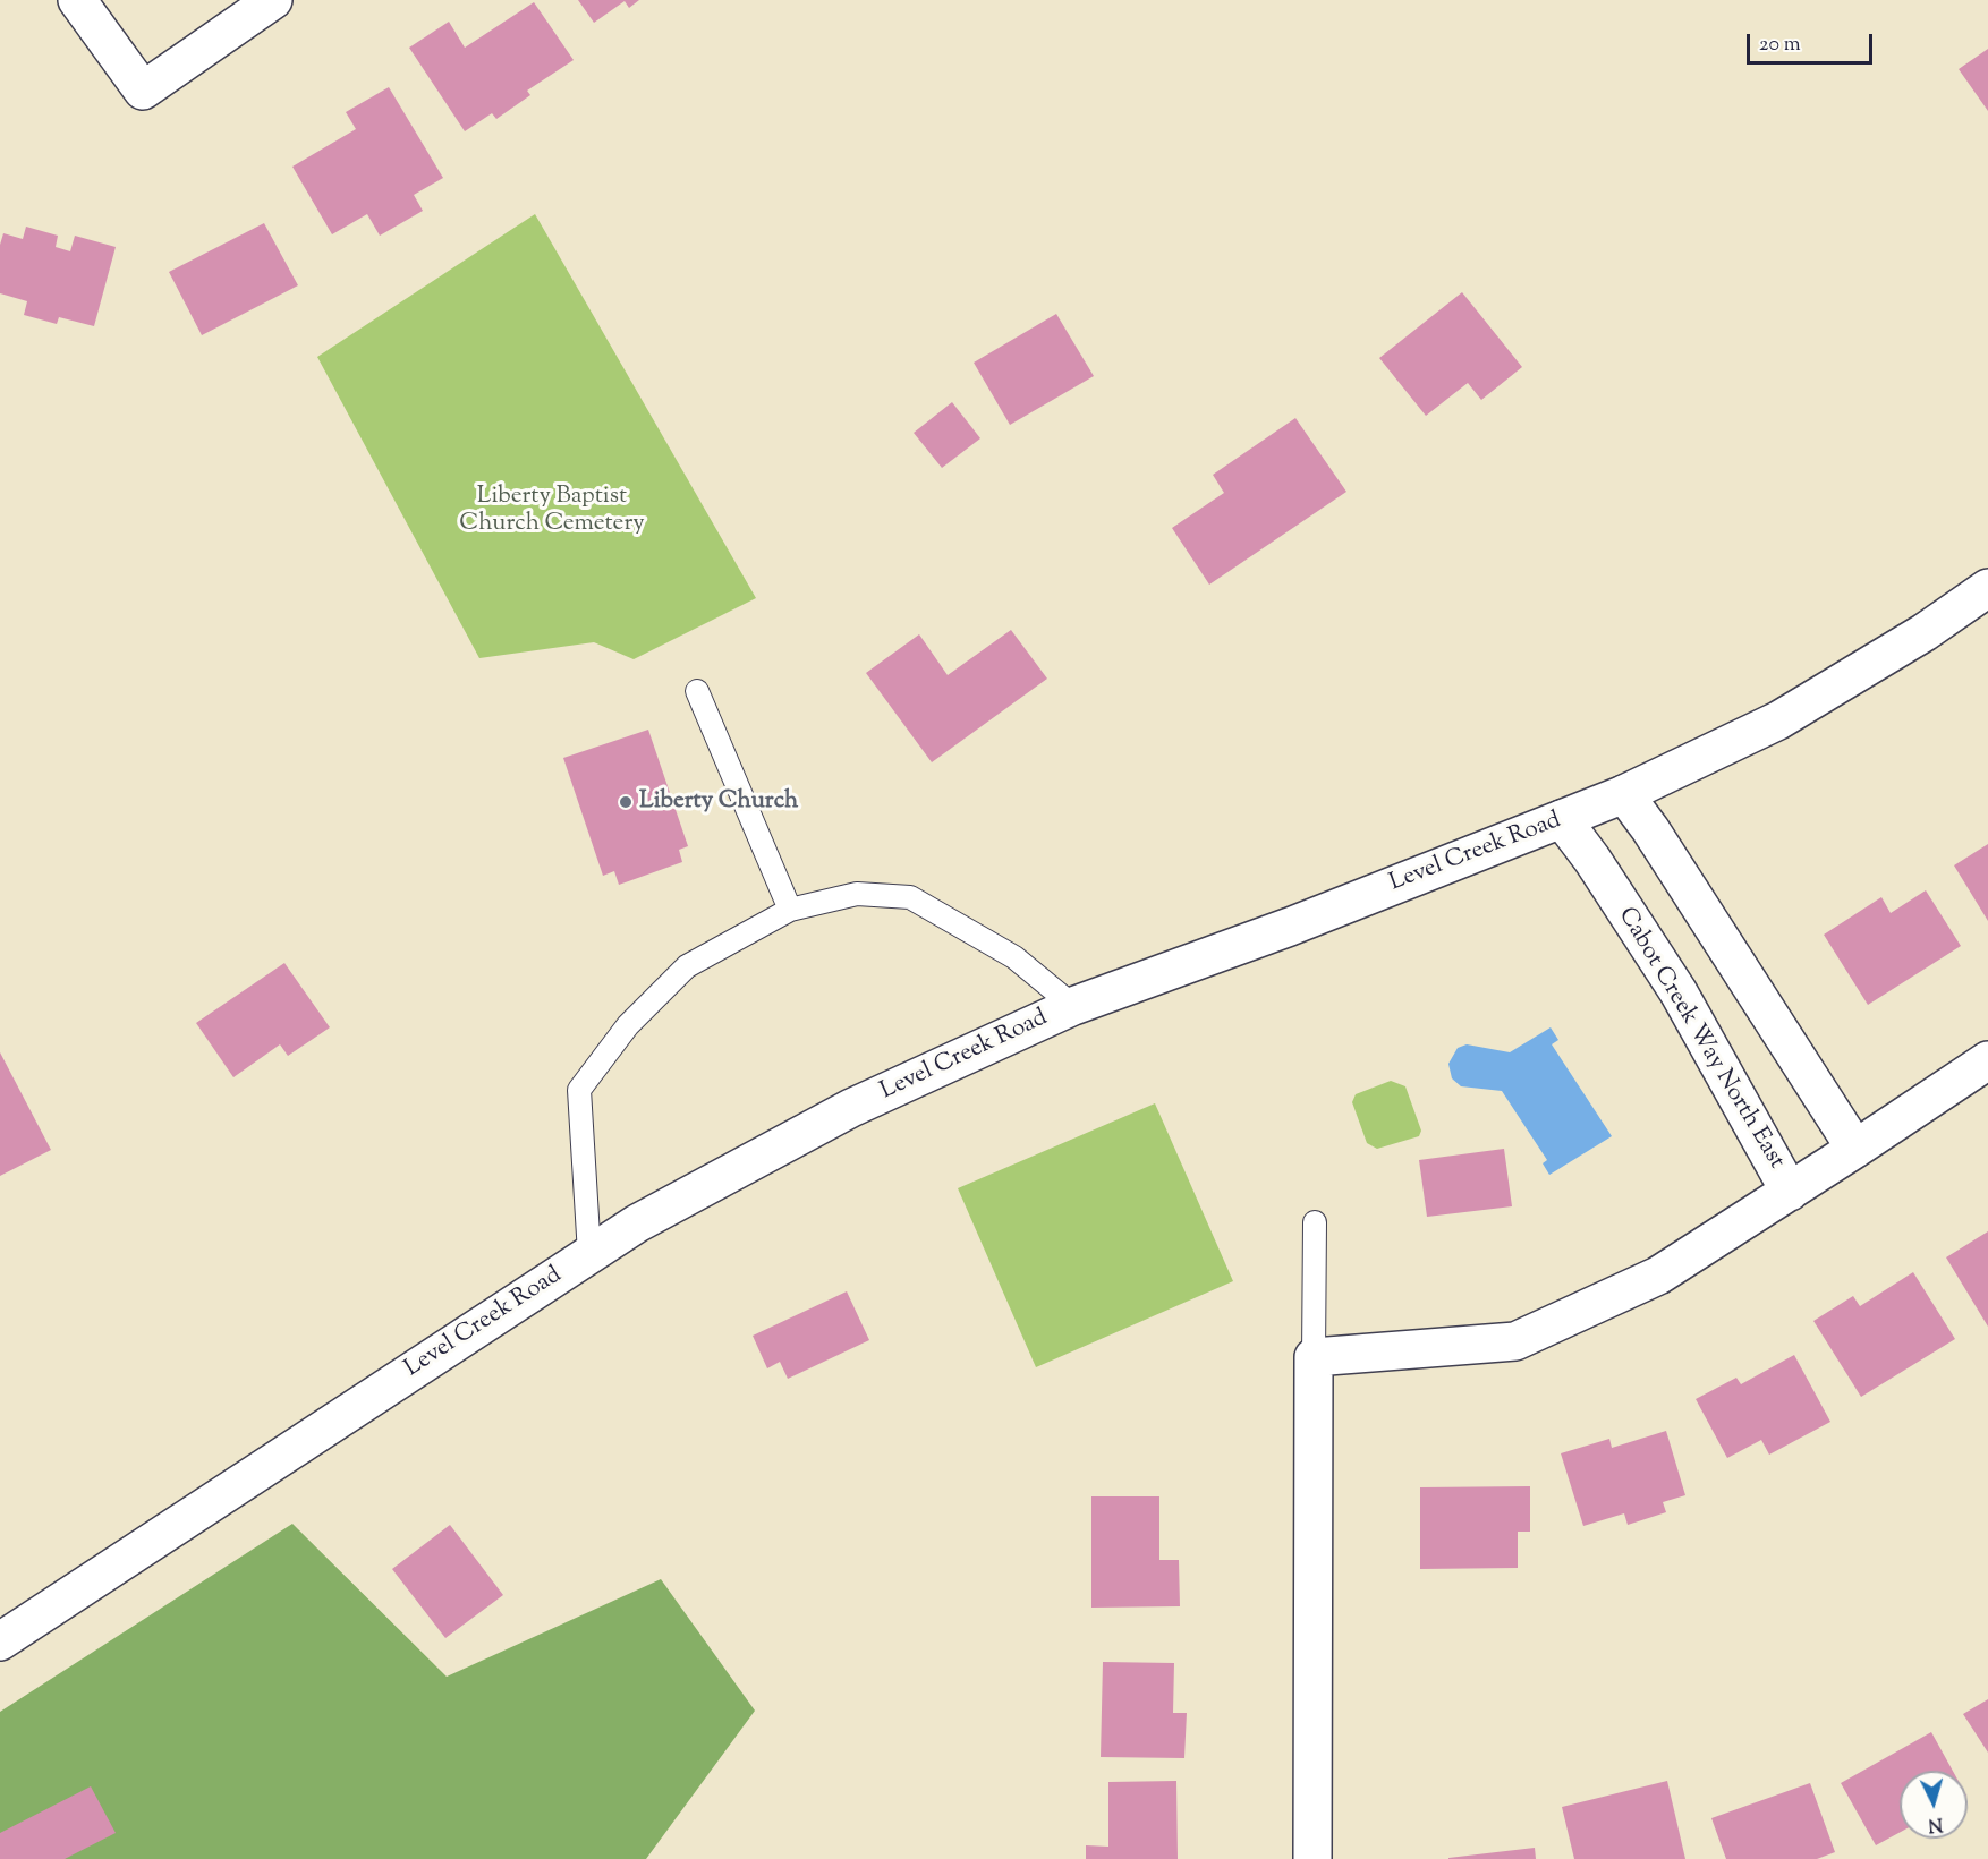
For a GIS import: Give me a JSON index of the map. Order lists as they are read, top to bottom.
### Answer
{
  "streets": {
    "street": ["Level Creek Road", "Cabot Creek Way North East"]
  },
  "crossings": [
    ["Level Creek Road", "Cabot Creek Way North East"]
  ],
  "parks": ["Liberty Baptist Church Cemetery"],
  "places": ["Liberty Church"],
  "scale_bar": "20 m",
  "north": "bottom"
}
